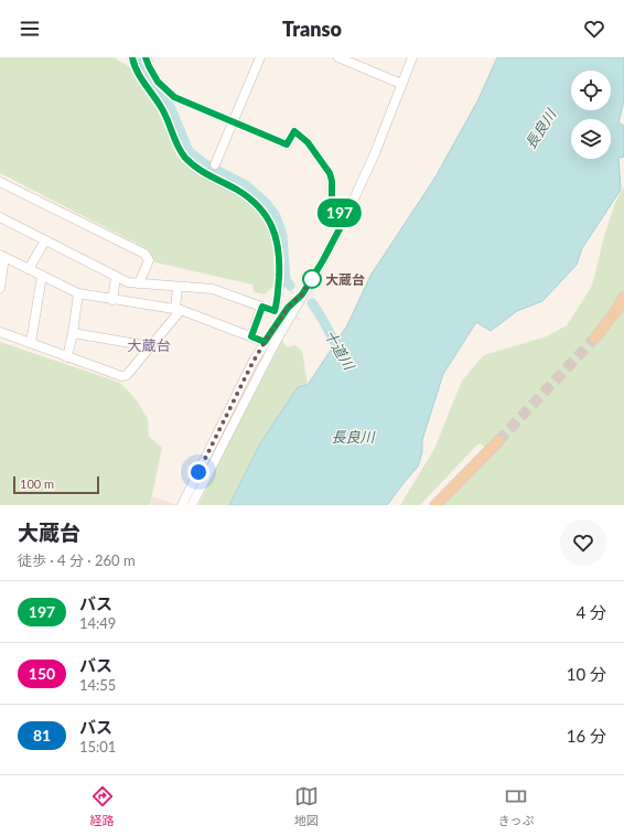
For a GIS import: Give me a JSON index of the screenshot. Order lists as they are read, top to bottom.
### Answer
{
  "districts": ["大蔵台"],
  "water": ["長良川", "十道川"],
  "places": ["大蔵台"],
  "lines": ["bus line 197"],
  "scale_bar": "100 m",
  "page": {
    "header": "Transo",
    "on_map": "197",
    "scale": "100 m",
    "heading": ["大蔵台", "徒歩 · 4 分 · 260 m"],
    "list": [
      {
        "mark": "197",
        "name": "バス",
        "note": "14:49",
        "value": "4 分"
      },
      {
        "mark": "150",
        "name": "バス",
        "note": "14:55",
        "value": "10 分"
      },
      {
        "mark": "81",
        "name": "バス",
        "note": "15:01",
        "value": "16 分"
      }
    ],
    "tabs": ["経路", "地図", "きっぷ"]
  }
}
